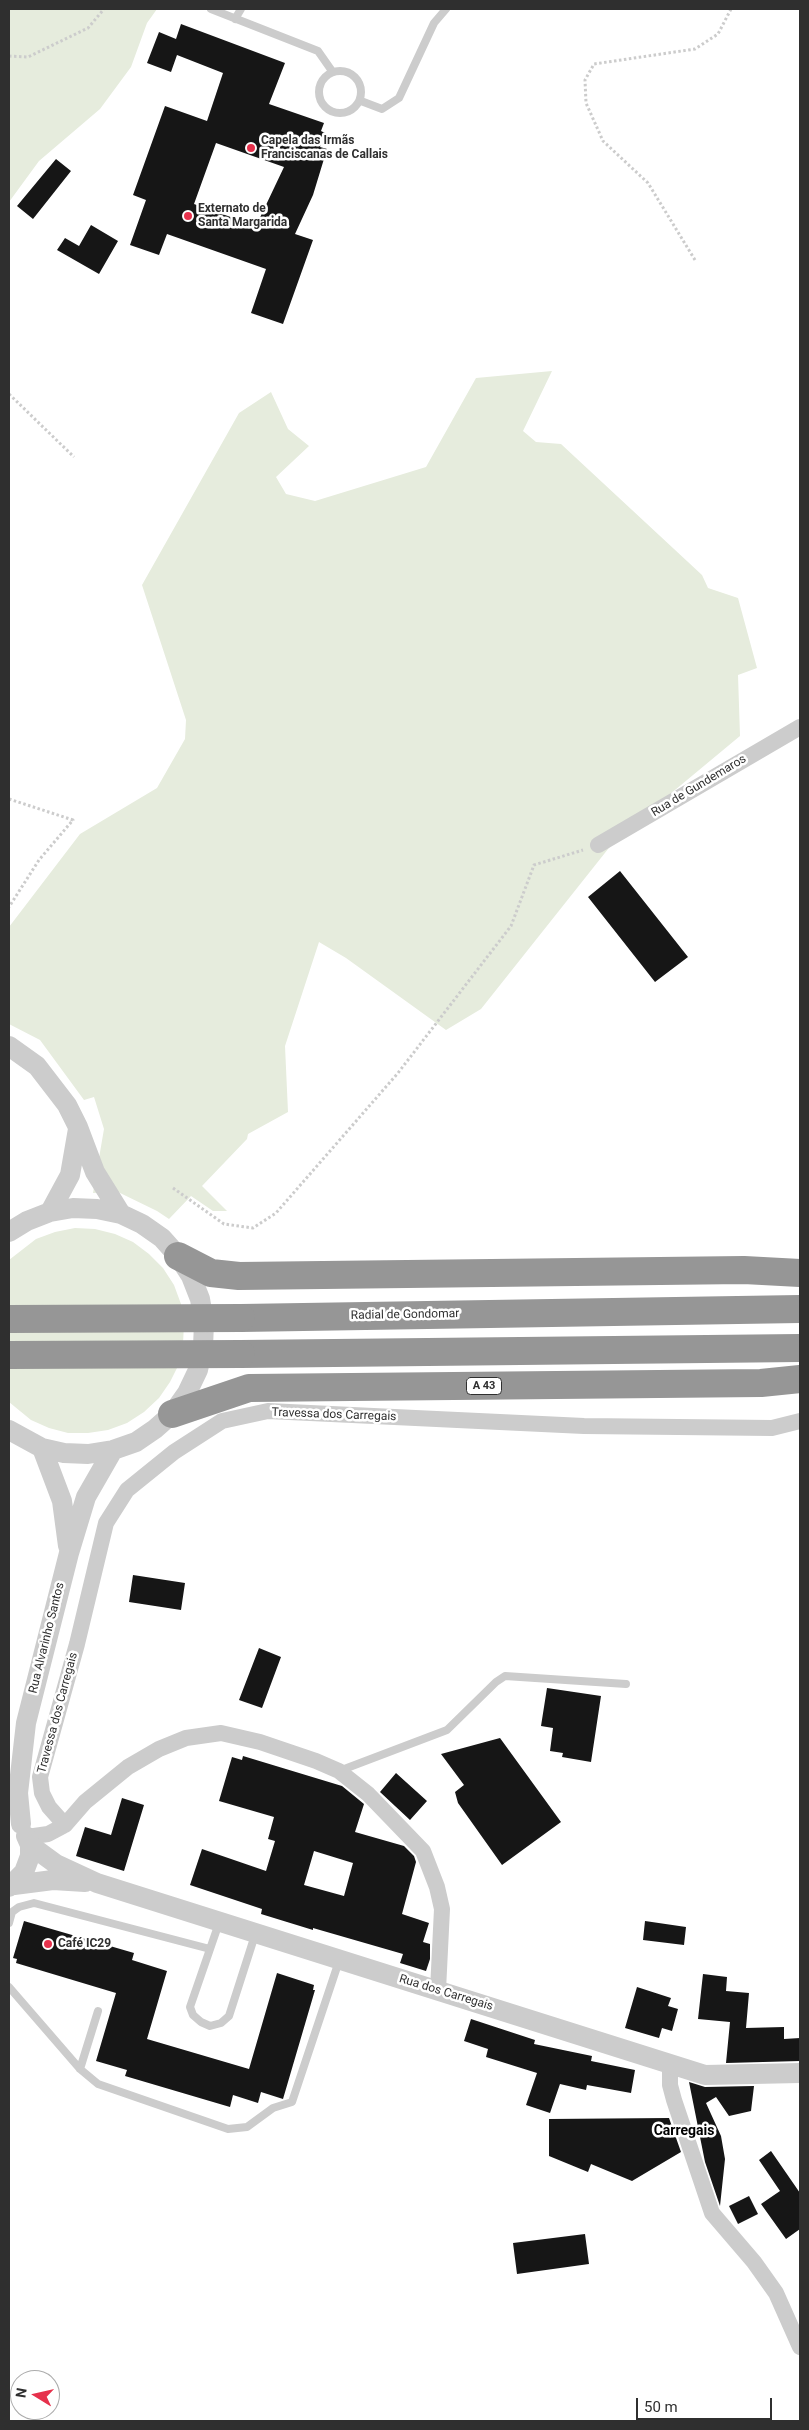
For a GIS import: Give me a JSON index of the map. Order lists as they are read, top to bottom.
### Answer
{
  "streets": {
    "highway": ["Radial de Gondomar", "A 43"],
    "street": [
      "Rua de Gundemaros",
      "Travessa dos Carregais",
      "Rua Alvarinho Santos",
      "Rua dos Carregais"
    ]
  },
  "crossings": [
    ["Rua Alvarinho Santos", "Rua dos Carregais"]
  ],
  "districts": ["Carregais"],
  "places": ["Capela das Irmãs Franciscanas de Callais", "Externato de Santa Margarida", "Café IC29"],
  "scale_bar": "50 m",
  "north": "left"
}
